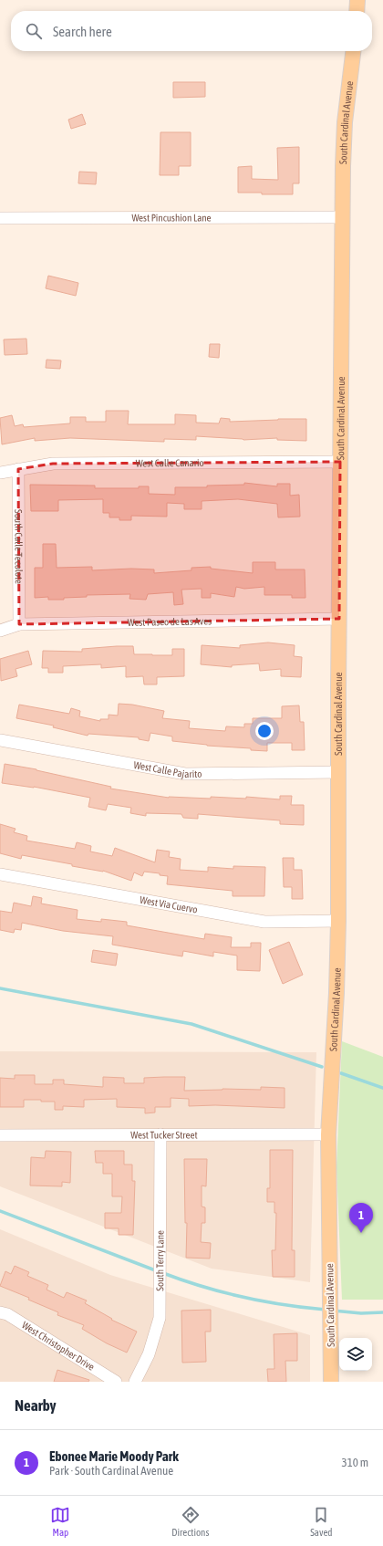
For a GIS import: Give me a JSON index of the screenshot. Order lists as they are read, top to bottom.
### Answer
{
  "streets": {
    "main road": ["South Cardinal Avenue"],
    "street": [
      "West Pincushion Lane",
      "West Calle Canario",
      "South Calle Tecolote",
      "West Paseo de Las Aves",
      "West Calle Pajarito",
      "West Via Cuervo",
      "West Tucker Street",
      "South Terry Lane",
      "West Christopher Drive"
    ]
  },
  "crossings": [
    ["South Cardinal Avenue", "West Pincushion Lane"],
    ["South Cardinal Avenue", "West Calle Canario"],
    ["South Cardinal Avenue", "West Paseo de Las Aves"],
    ["South Cardinal Avenue", "West Calle Pajarito"],
    ["South Cardinal Avenue", "West Via Cuervo"],
    ["South Cardinal Avenue", "West Tucker Street"],
    ["West Calle Canario", "South Calle Tecolote"],
    ["South Calle Tecolote", "West Paseo de Las Aves"],
    ["West Tucker Street", "South Terry Lane"]
  ],
  "page": {
    "search": "Search here",
    "pins": "1",
    "heading": "Nearby",
    "list": [
      {
        "mark": "1",
        "name": "Ebonee Marie Moody Park",
        "note": "Park · South Cardinal Avenue",
        "value": "310 m"
      }
    ],
    "nav": ["Map", "Directions", "Saved"]
  }
}
